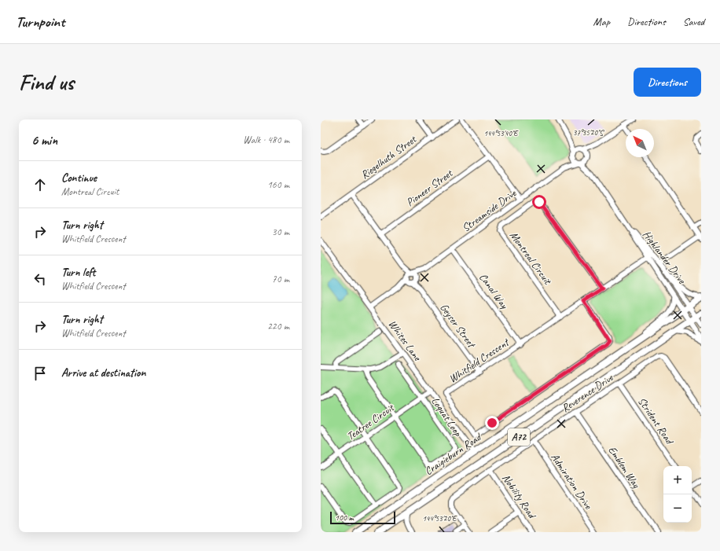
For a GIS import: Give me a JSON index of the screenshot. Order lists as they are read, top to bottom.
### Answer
{
  "streets": {
    "main road": ["A72", "Craigieburn Road"],
    "street": [
      "Riegelhuth Street",
      "Pioneer Street",
      "Streamside Drive",
      "Highlander Drive",
      "Montreal Circuit",
      "Canal Way",
      "Geyser Street",
      "Whites Lane",
      "Whitfield Crescent",
      "Reverence Drive",
      "Loquat Loop",
      "Strident Road",
      "Teatree Circuit",
      "Emblem Way",
      "Admiration Drive",
      "Nobility Road"
    ]
  },
  "crossings": [
    ["Streamside Drive", "Highlander Drive"],
    ["Streamside Drive", "Canal Way"],
    ["Streamside Drive", "Geyser Street"],
    ["Streamside Drive", "Whites Lane"],
    ["Highlander Drive", "Whitfield Crescent"],
    ["Highlander Drive", "Craigieburn Road"],
    ["Montreal Circuit", "Whitfield Crescent"],
    ["Canal Way", "Whitfield Crescent"],
    ["Geyser Street", "Whitfield Crescent"],
    ["Whites Lane", "Teatree Circuit"],
    ["Whites Lane", "Craigieburn Road"],
    ["Reverence Drive", "Strident Road"],
    ["Reverence Drive", "Emblem Way"],
    ["Reverence Drive", "Admiration Drive"],
    ["Reverence Drive", "Nobility Road"],
    ["Loquat Loop", "Teatree Circuit"]
  ],
  "scale_bar": "100 m",
  "north": "top left",
  "page": {
    "header": "Turnpoint",
    "nav": ["Map", "Directions", "Saved"],
    "buttons": "Directions",
    "title": "Find us",
    "heading": ["6 min", "Walk · 480 m"],
    "list": [
      ["Continue", "Montreal Circuit", "160 m"],
      ["Turn right", "Whitfield Crescent", "30 m"],
      ["Turn left", "Whitfield Crescent", "70 m"],
      ["Turn right", "Whitfield Crescent", "220 m"],
      "Arrive at destination"
    ],
    "map_buttons": ["+", "−"],
    "scale": "100 m"
  },
  "coordinates": ["37°35'20\"S", "144°53'40\"E", "144°53'20\"E"]
}
